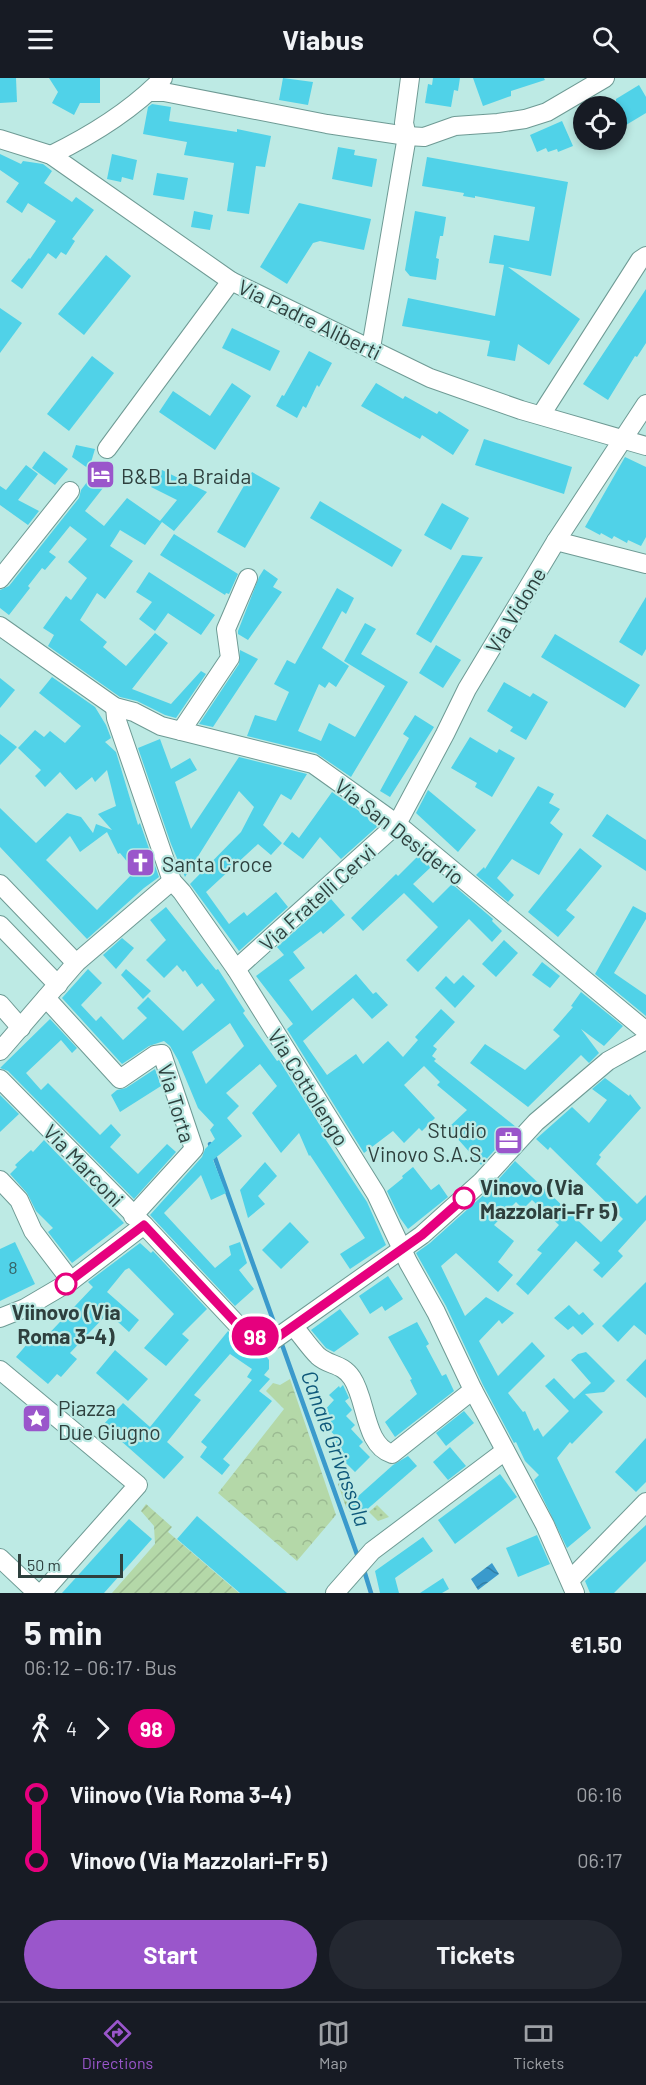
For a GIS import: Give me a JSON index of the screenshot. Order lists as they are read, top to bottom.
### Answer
{
  "streets": {
    "street": [
      "Via Padre Aliberti",
      "Via Vidone",
      "Via San Desiderio",
      "Via Fratelli Cervi",
      "Via Cottolengo",
      "Via Torta",
      "Via Marconi"
    ]
  },
  "crossings": [
    ["Via Padre Aliberti", "Via Vidone"],
    ["Via Vidone", "Via San Desiderio"],
    ["Via Vidone", "Via Fratelli Cervi"],
    ["Via San Desiderio", "Via Fratelli Cervi"],
    ["Via San Desiderio", "Via Cottolengo"],
    ["Via Fratelli Cervi", "Via Cottolengo"],
    ["Via Torta", "Via Marconi"]
  ],
  "water": ["Canale Grivassola"],
  "places": {
    "hotel": ["B&B La Braida"],
    "church": ["Santa Croce"],
    "office": ["Studio Vinovo S.A.S."],
    "other": ["Vinovo (Via Mazzolari-Fr 5)", "Viinovo (Via Roma 3-4)"],
    "place": ["Piazza Due Giugno"]
  },
  "lines": ["bus line 98"],
  "house_numbers": ["8"],
  "scale_bar": "50 m",
  "page": {
    "header": "Viabus",
    "on_map": "98",
    "scale": "50 m",
    "heading": ["5 min", "06:12 – 06:17 · Bus", "€1.50"],
    "legs": ["4", "98"],
    "list": [
      {
        "name": "Viinovo (Via Roma 3-4)",
        "value": "06:16"
      },
      {
        "name": "Vinovo (Via Mazzolari-Fr 5)",
        "value": "06:17"
      }
    ],
    "buttons": ["Start", "Tickets"],
    "tabs": ["Directions", "Map", "Tickets"]
  }
}
